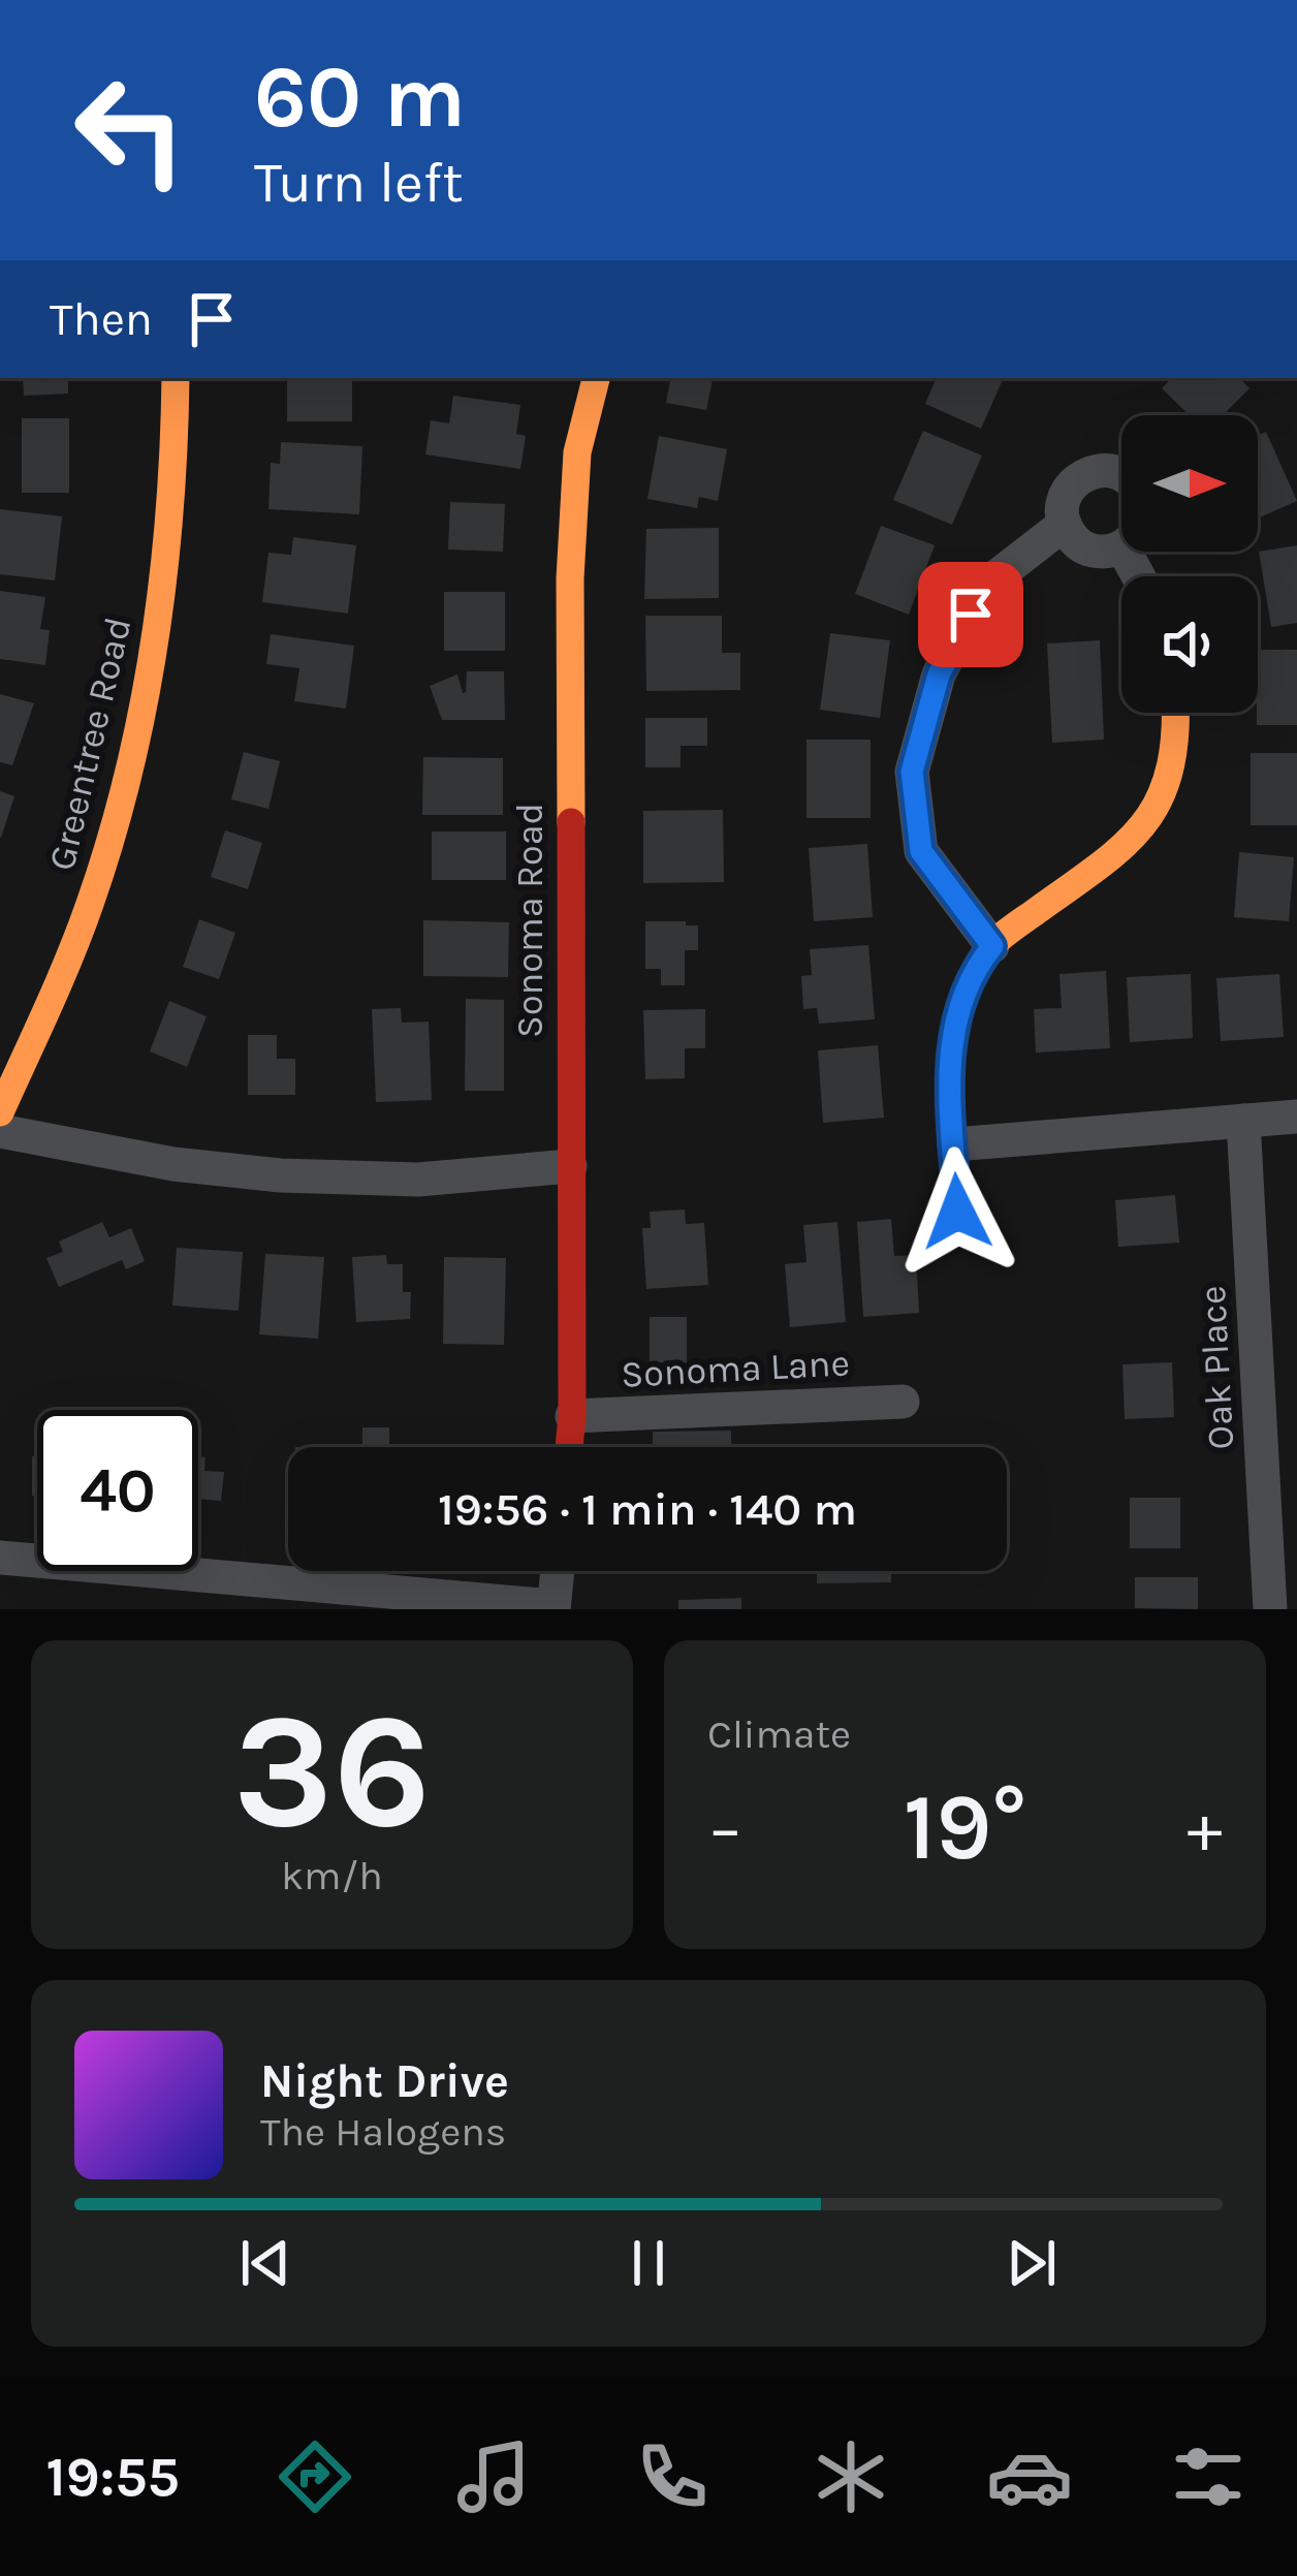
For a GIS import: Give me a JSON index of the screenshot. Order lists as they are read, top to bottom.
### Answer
{
  "streets": {
    "street": [
      "Greentree Road",
      "Sonoma Road",
      "Oak Place",
      "Sonoma Lane"
    ]
  },
  "crossings": [
    ["Sonoma Road", "Sonoma Lane"]
  ],
  "north": "right",
  "page": {
    "turn": ["60 m", "Turn left"],
    "then": "Then",
    "limit": "40",
    "trip": "19:56 · 1 min · 140 m",
    "tile": [
      ["36", "km/h"],
      "Climate"
    ],
    "heat": ["−", "19°", "+"],
    "song": ["Night Drive", "The Halogens"],
    "tabs": "19:55"
  }
}
